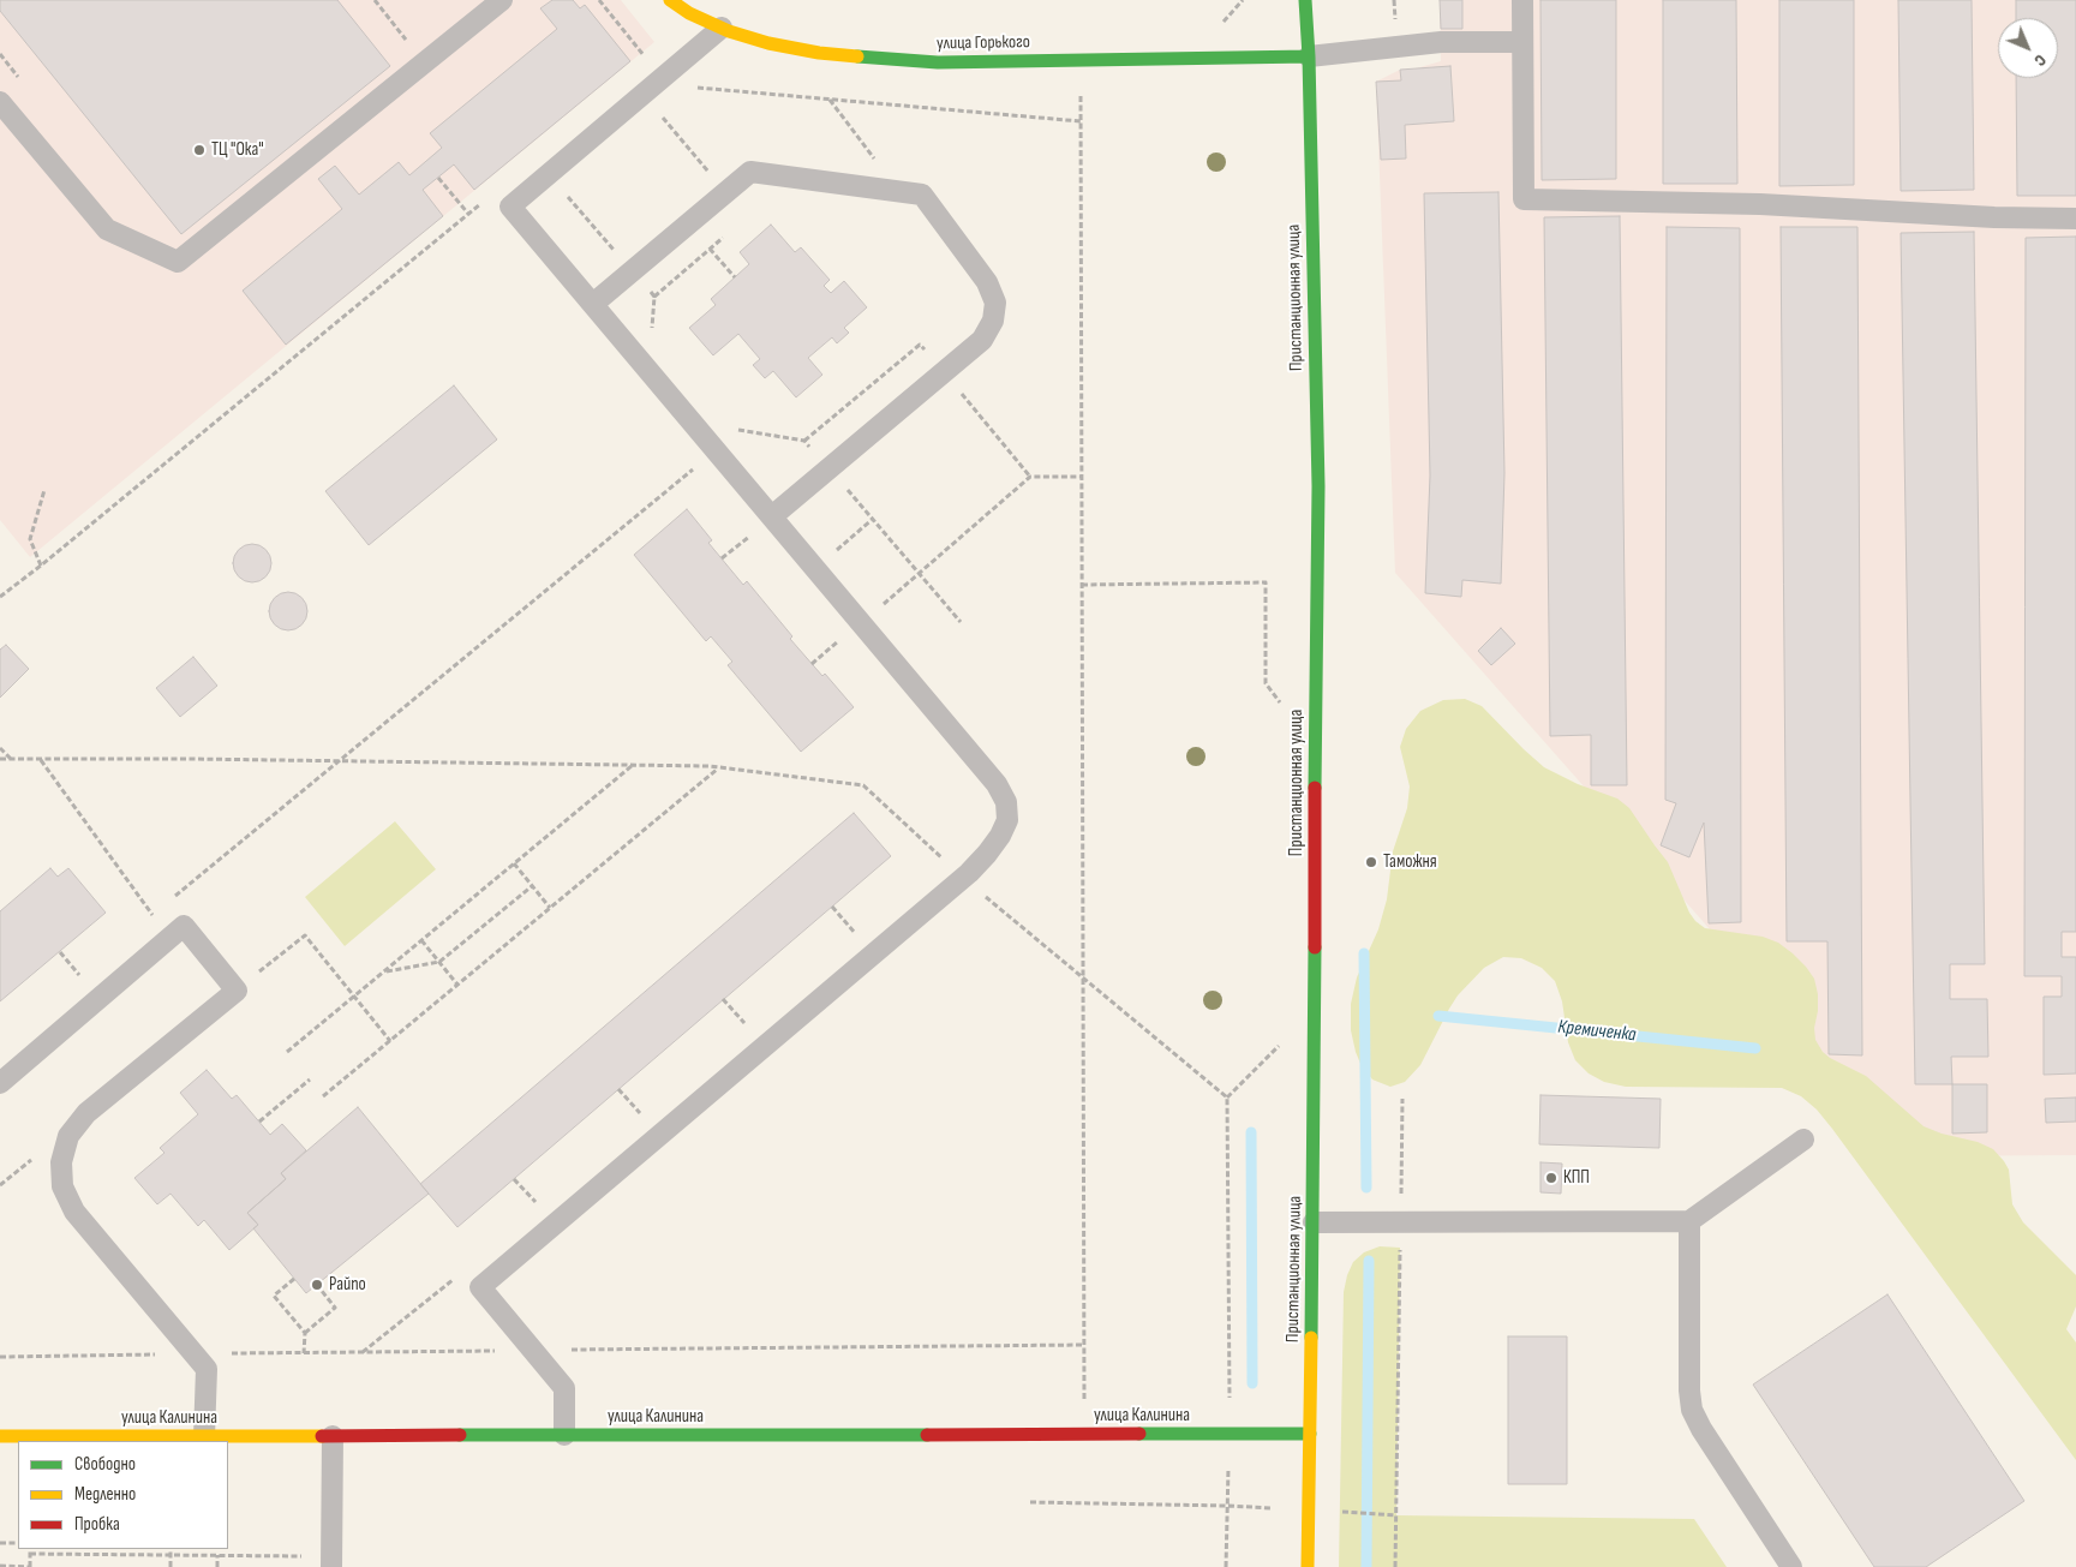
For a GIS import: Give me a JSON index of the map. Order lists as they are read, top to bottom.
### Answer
{
  "streets": {
    "street": ["улица Горького", "Пристанционная улица", "улица Калинина"]
  },
  "crossings": [
    ["улица Горького", "Пристанционная улица"],
    ["Пристанционная улица", "улица Калинина"]
  ],
  "water": ["Кремиченка"],
  "places": [
    "ТЦ \"Ока\"",
    "Таможня",
    "КПП",
    "Райпо"
  ],
  "legend": ["Свободно", "Медленно", "Пробка"],
  "north": "bottom right"
}
